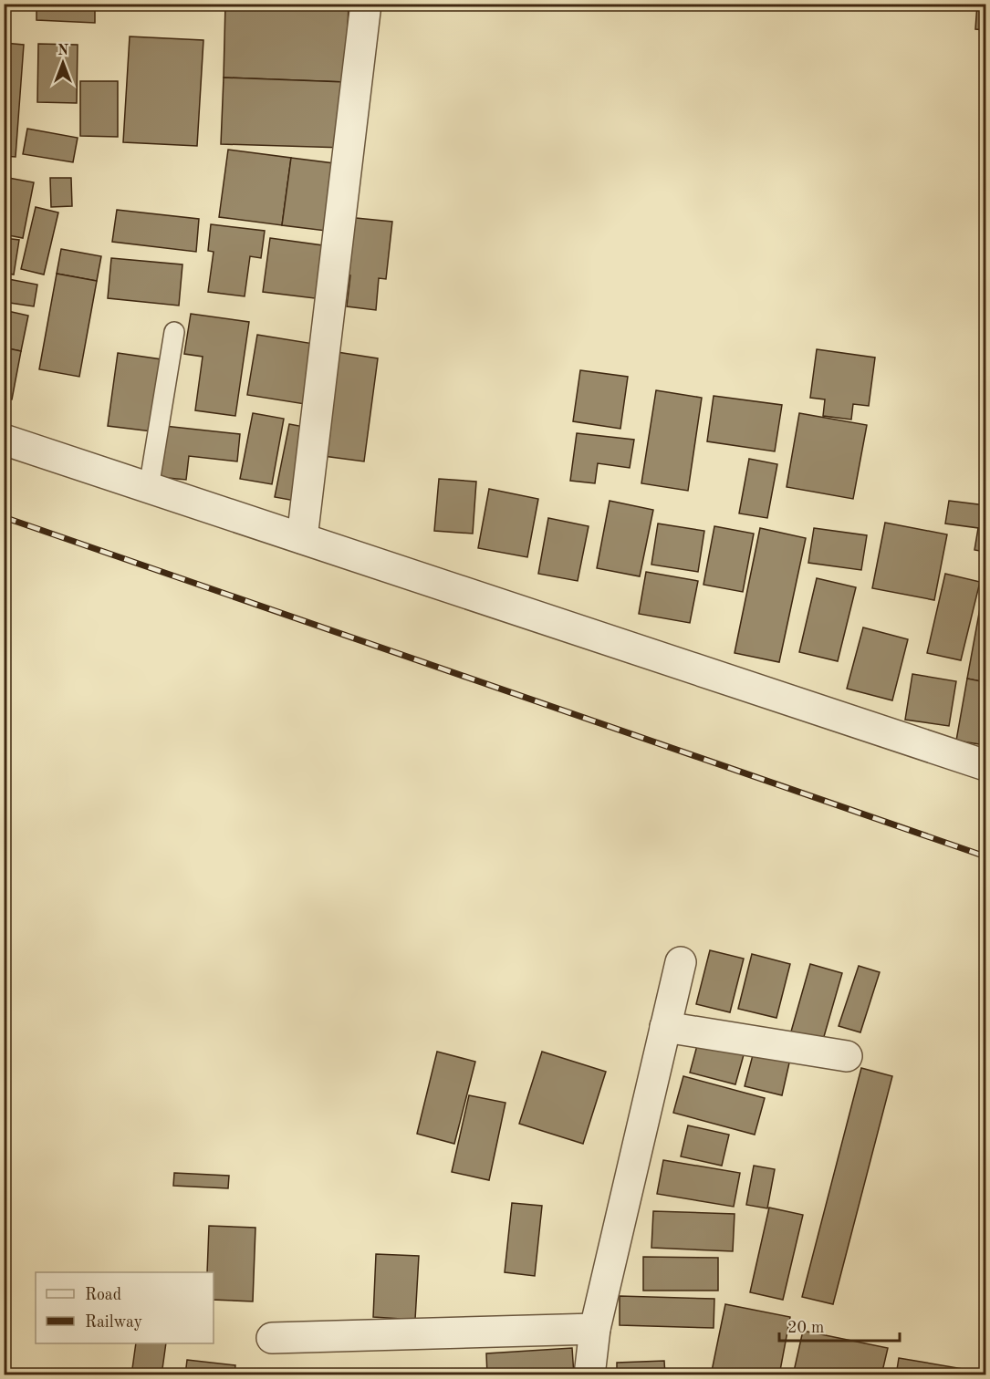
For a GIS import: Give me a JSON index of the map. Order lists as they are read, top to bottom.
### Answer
{
  "legend": ["Road", "Railway"],
  "scale_bar": "20 m",
  "north": "top"
}
